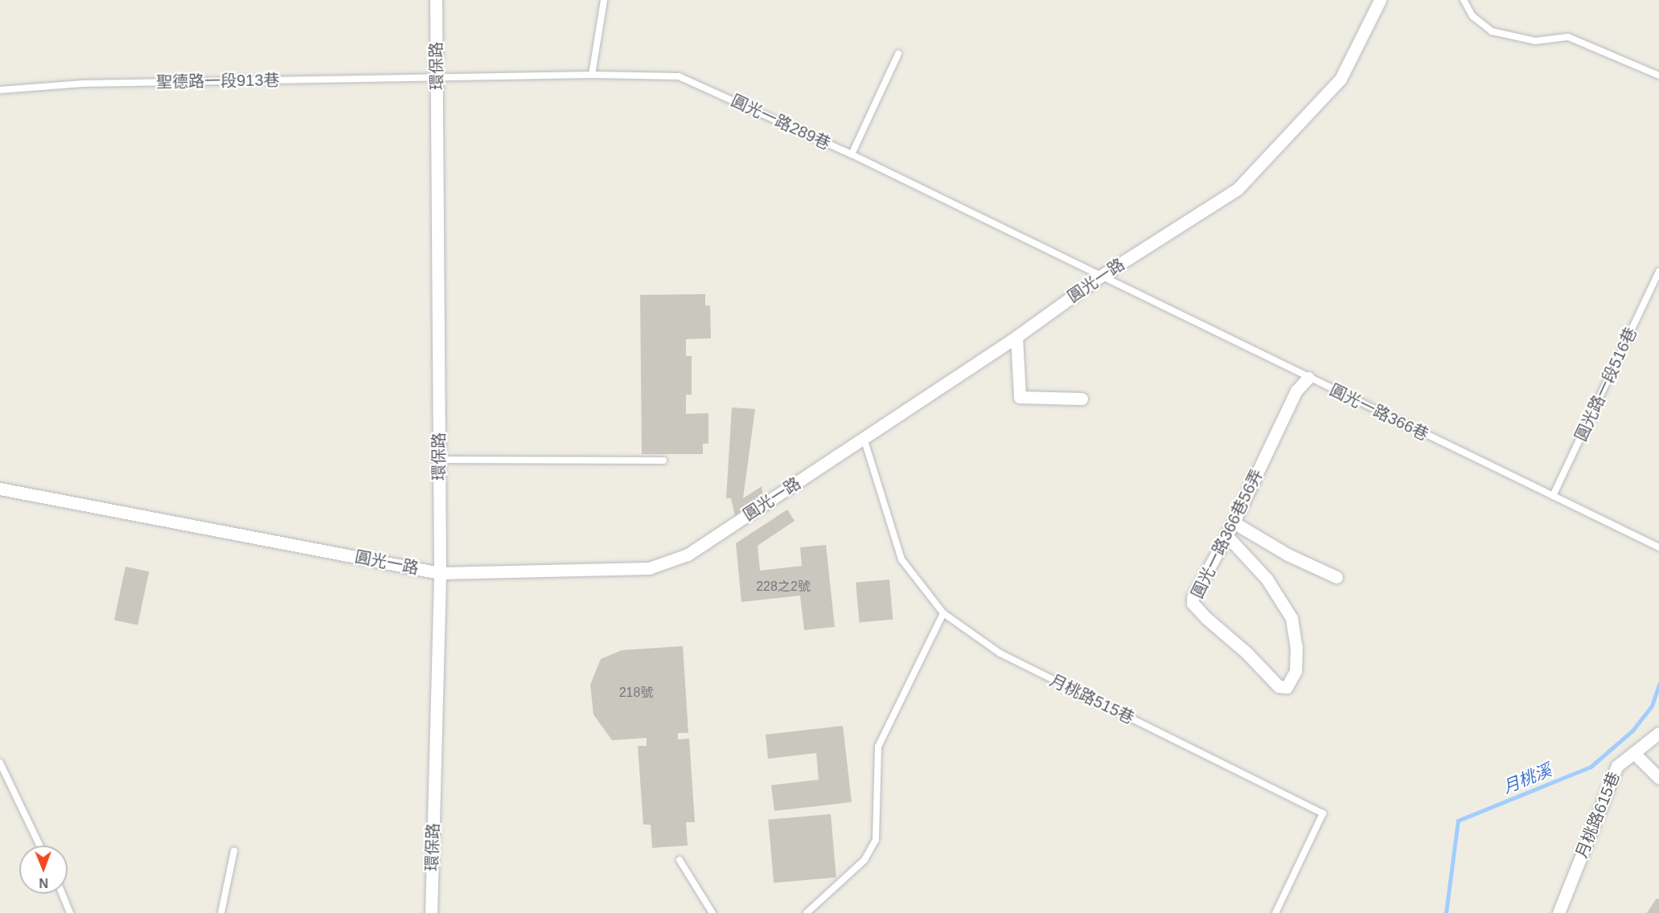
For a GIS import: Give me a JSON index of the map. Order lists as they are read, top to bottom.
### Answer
{
  "streets": {
    "street": [
      "環保路",
      "圓光一路",
      "圓光一路366巷56弄",
      "月桃路615巷"
    ],
    "lane": [
      "聖德路一段913巷",
      "圓光一路289巷",
      "圓光路一段516巷",
      "圓光一路366巷",
      "月桃路515巷"
    ]
  },
  "crossings": [
    ["環保路", "聖德路一段913巷"],
    ["環保路", "圓光一路289巷"],
    ["環保路", "圓光一路"],
    ["聖德路一段913巷", "圓光一路289巷"],
    ["圓光一路289巷", "圓光一路"],
    ["圓光一路289巷", "圓光一路366巷"],
    ["圓光一路", "圓光一路366巷"],
    ["圓光一路", "月桃路515巷"],
    ["圓光路一段516巷", "圓光一路366巷"],
    ["圓光一路366巷", "圓光一路366巷56弄"]
  ],
  "water": ["月桃溪"],
  "house_numbers": ["228之2號", "218號"],
  "north": "bottom"
}
